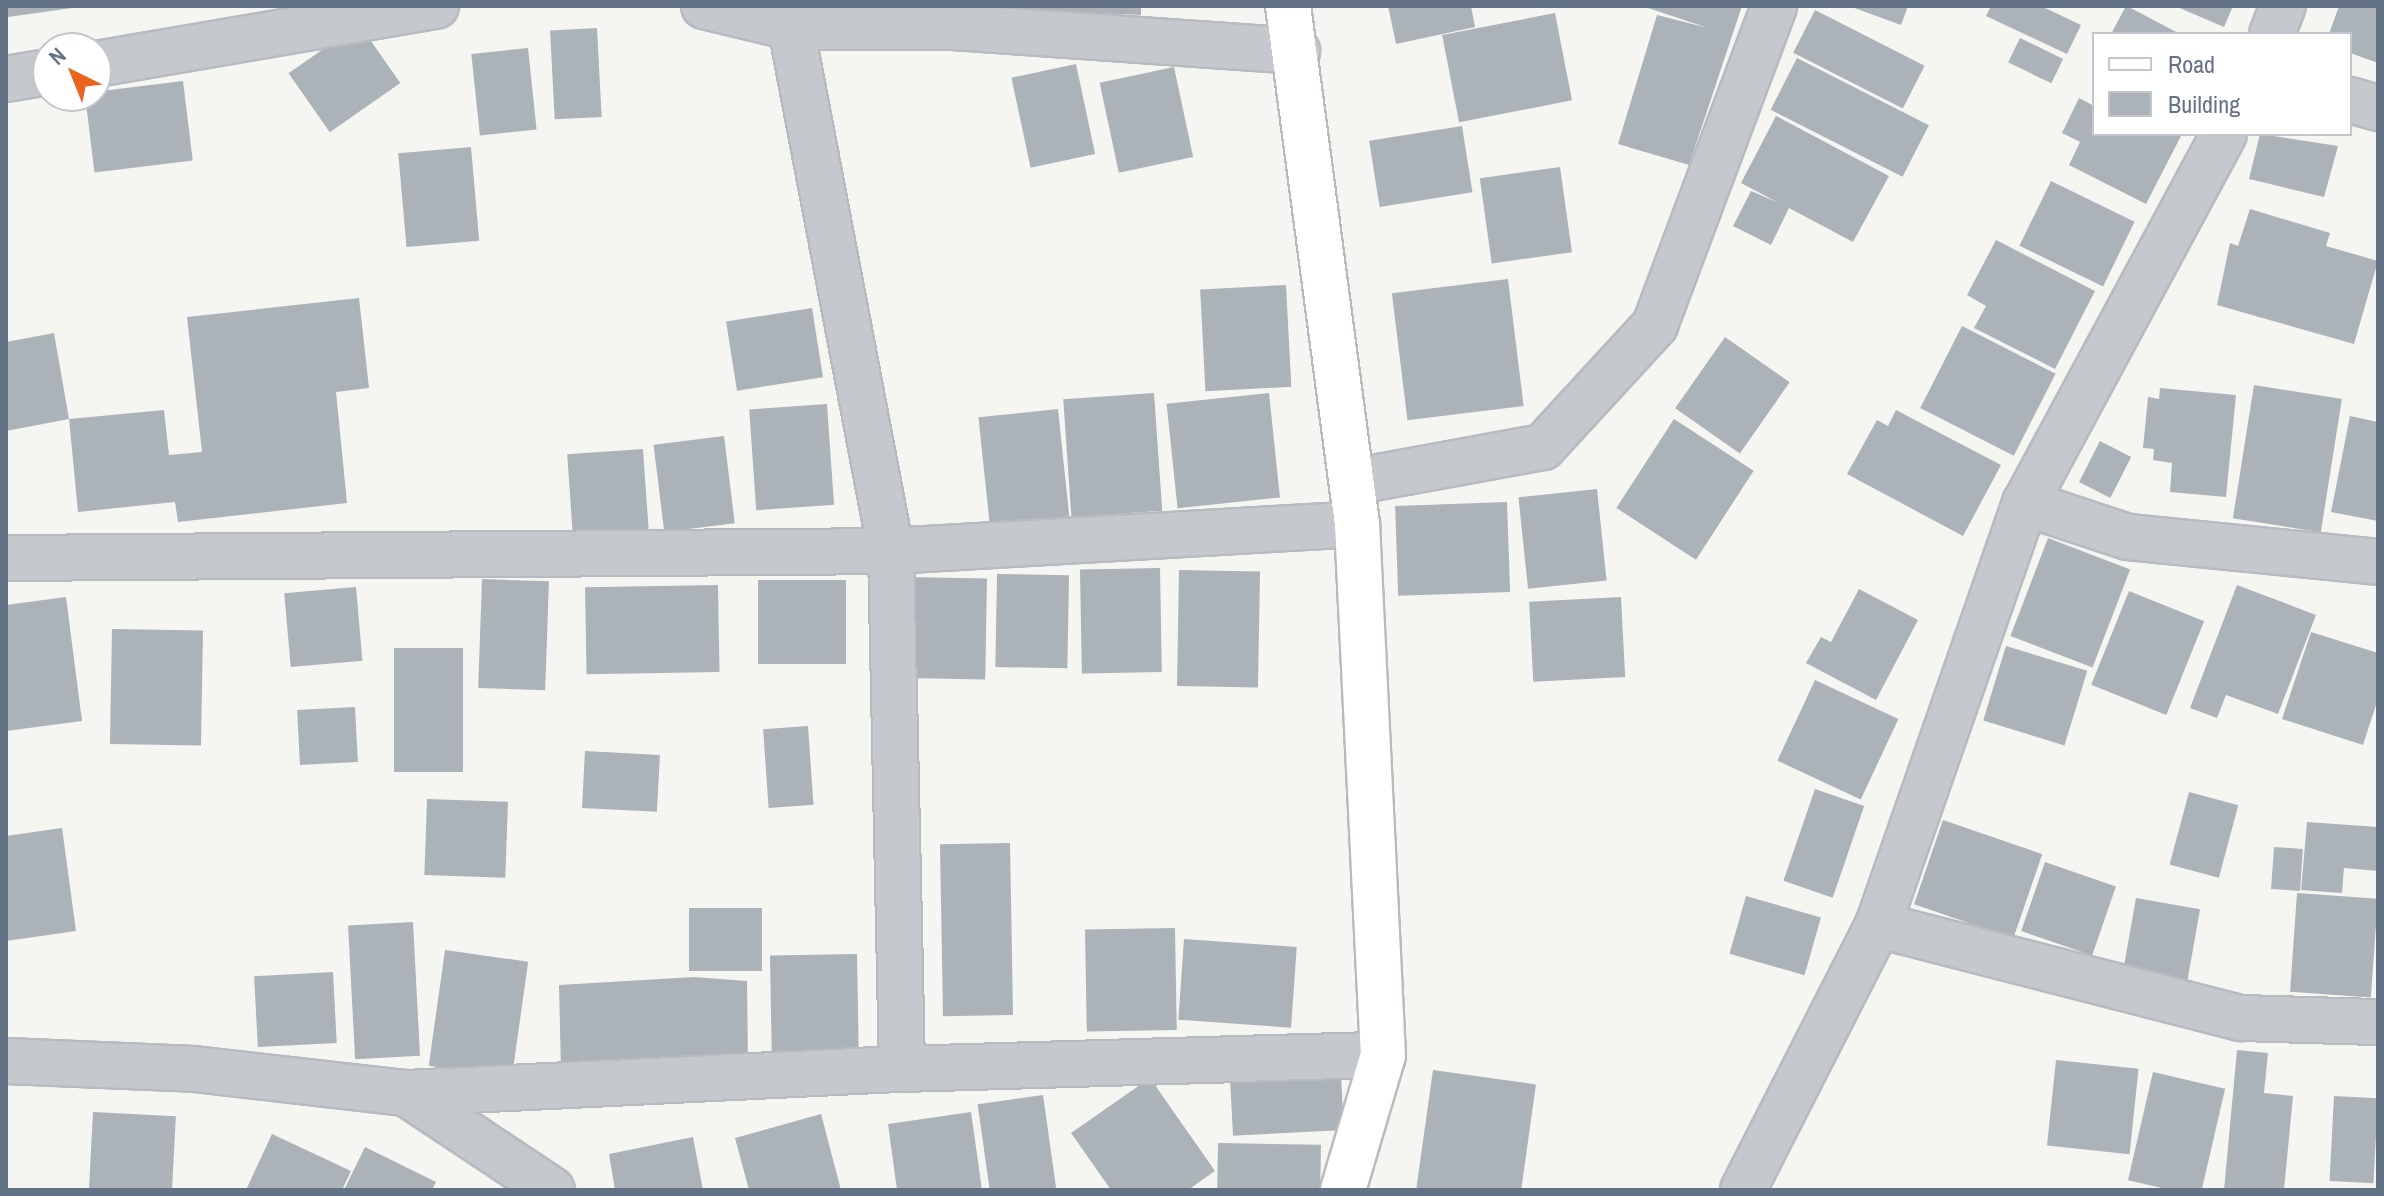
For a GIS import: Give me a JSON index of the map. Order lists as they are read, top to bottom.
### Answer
{
  "legend": ["Road", "Building"],
  "north": "top left"
}
